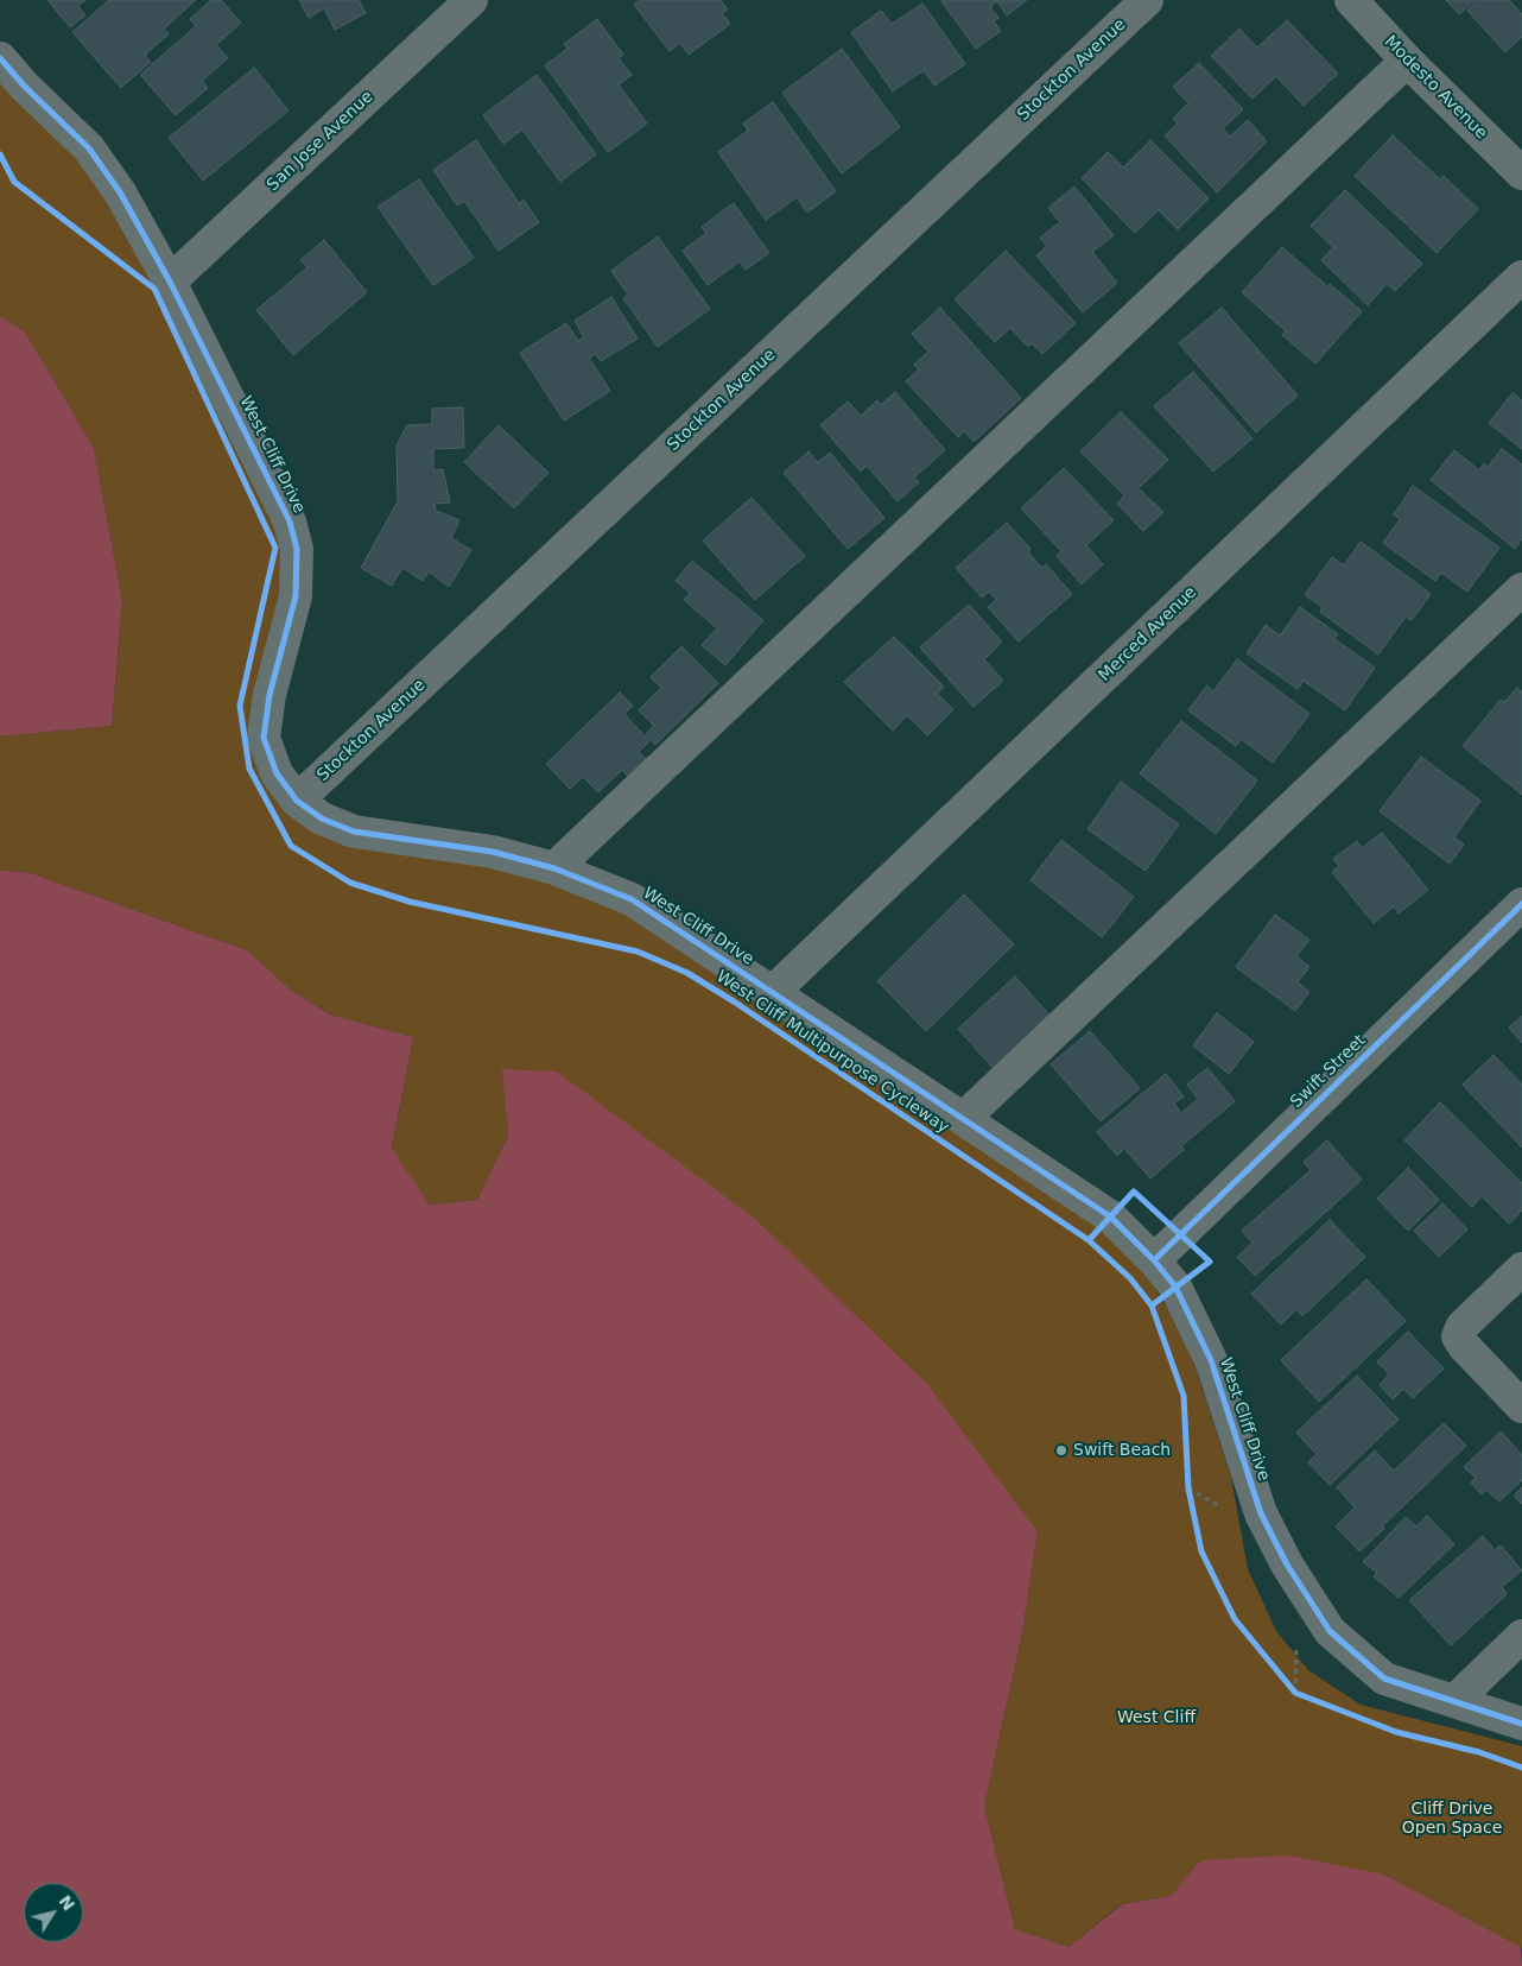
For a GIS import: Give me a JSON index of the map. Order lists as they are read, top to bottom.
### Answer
{
  "streets": {
    "street": [
      "Stockton Avenue",
      "Modesto Avenue",
      "San Jose Avenue",
      "West Cliff Drive",
      "Merced Avenue",
      "Swift Street"
    ],
    "cycle path": ["West Cliff Multipurpose Cycleway"]
  },
  "crossings": [
    ["Stockton Avenue", "West Cliff Drive"],
    ["San Jose Avenue", "West Cliff Drive"],
    ["West Cliff Drive", "Merced Avenue"],
    ["West Cliff Drive", "Swift Street"]
  ],
  "parks": ["West Cliff", "Cliff Drive Open Space"],
  "places": ["Swift Beach"],
  "north": "top right"
}
